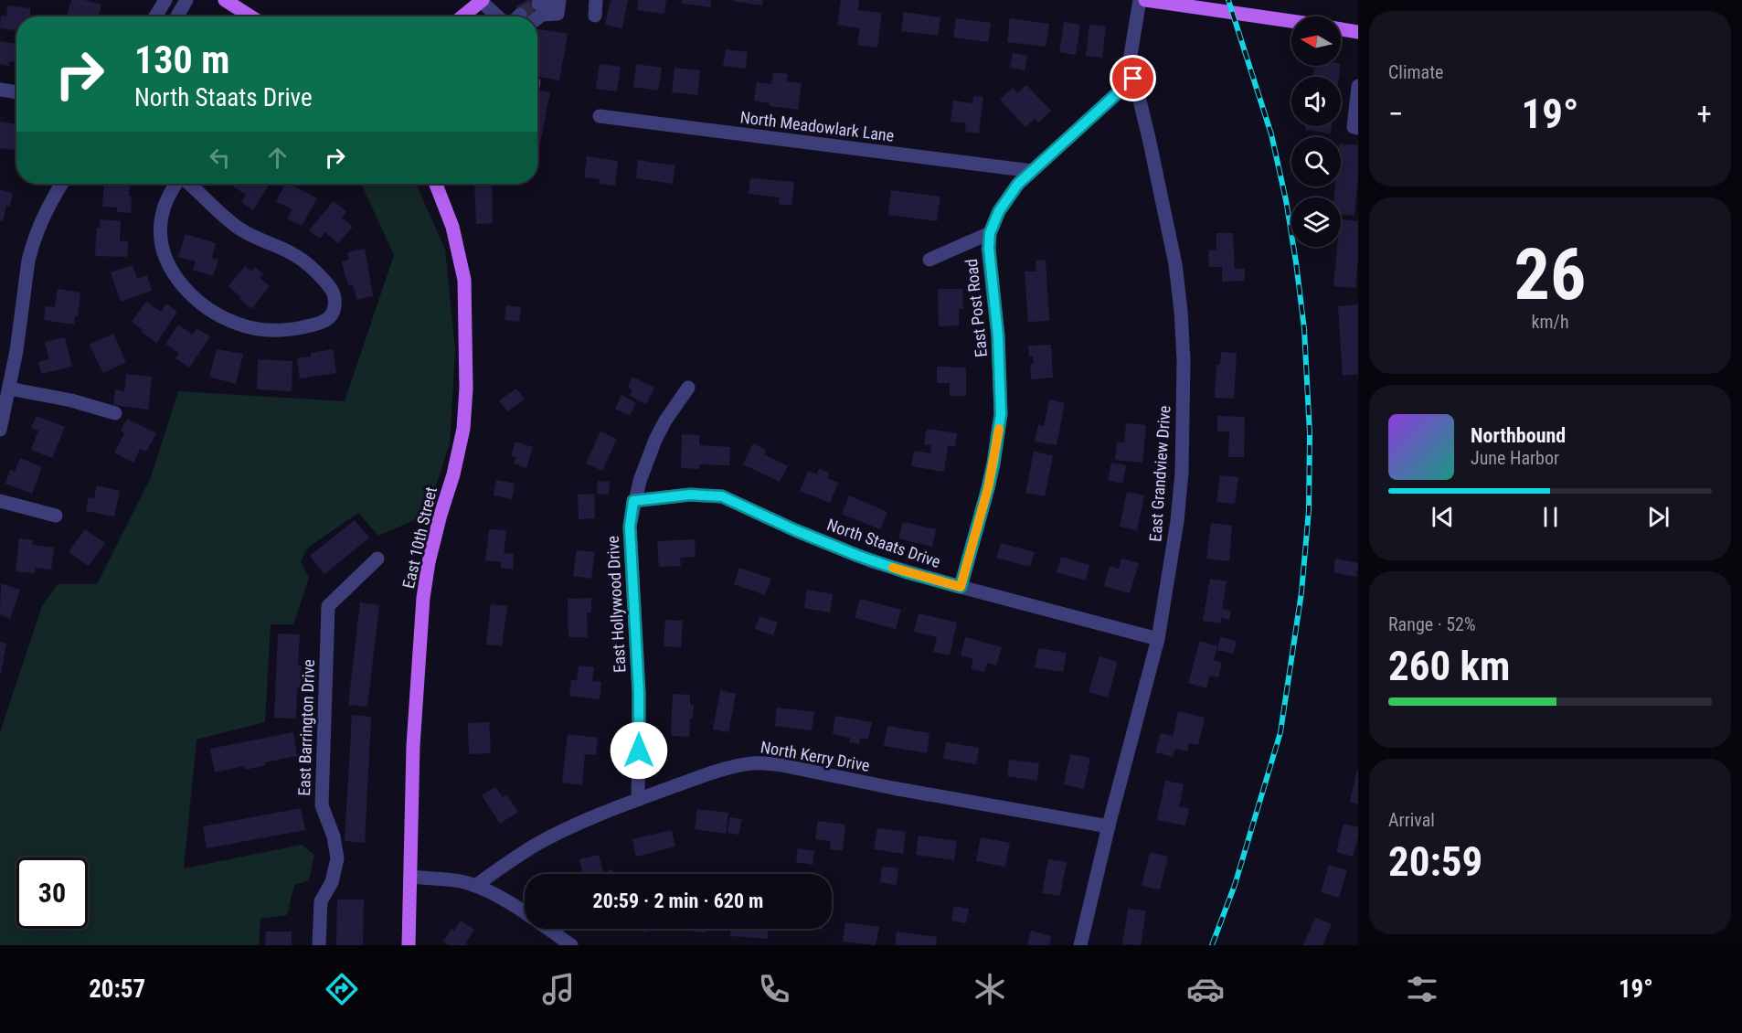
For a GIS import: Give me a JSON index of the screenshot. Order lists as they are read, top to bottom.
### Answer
{
  "streets": {
    "main road": ["East 10th Street"],
    "street": [
      "North Meadowlark Lane",
      "East Post Road",
      "East Grandview Drive",
      "North Staats Drive",
      "East Hollywood Drive",
      "East Barrington Drive",
      "North Kerry Drive"
    ]
  },
  "crossings": [
    ["North Meadowlark Lane", "East Post Road"],
    ["East Post Road", "East Grandview Drive"],
    ["East Post Road", "North Staats Drive"],
    ["East Grandview Drive", "North Staats Drive"],
    ["East Grandview Drive", "North Kerry Drive"],
    ["North Staats Drive", "East Hollywood Drive"],
    ["East Hollywood Drive", "North Kerry Drive"]
  ],
  "north": "left",
  "page": {
    "tile": [
      "Climate",
      ["26", "km/h"],
      ["Range · 52%", "260 km"],
      ["Arrival", "20:59"]
    ],
    "turn": ["130 m", "North Staats Drive"],
    "heat": ["−", "19°", "+"],
    "song": ["Northbound", "June Harbor"],
    "limit": "30",
    "trip": "20:59 · 2 min · 620 m",
    "tabs": ["20:57", "19°"]
  }
}
